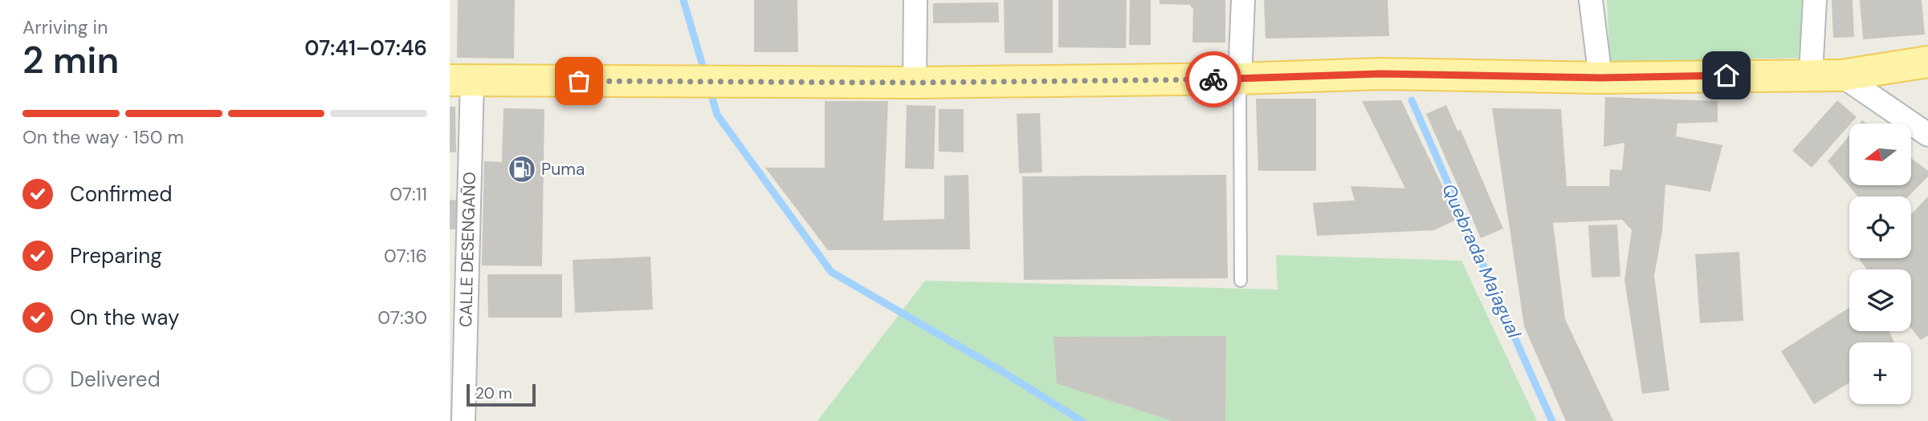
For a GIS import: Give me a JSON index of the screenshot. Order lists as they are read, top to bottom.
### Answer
{
  "streets": {
    "street": ["CALLE DESENGAÑO"]
  },
  "water": ["Quebrada Majagual"],
  "places": {
    "fuel station": ["Puma"]
  },
  "scale_bar": "20 m",
  "north": "left",
  "page": {
    "heading": ["2 min", "Arriving in", "07:41–07:46"],
    "bar": "On the way · 150 m",
    "map_buttons": "+",
    "list": [
      ["Confirmed", "07:11"],
      ["Preparing", "07:16"],
      ["On the way", "07:30"],
      "Delivered"
    ],
    "scale": "20 m"
  }
}
